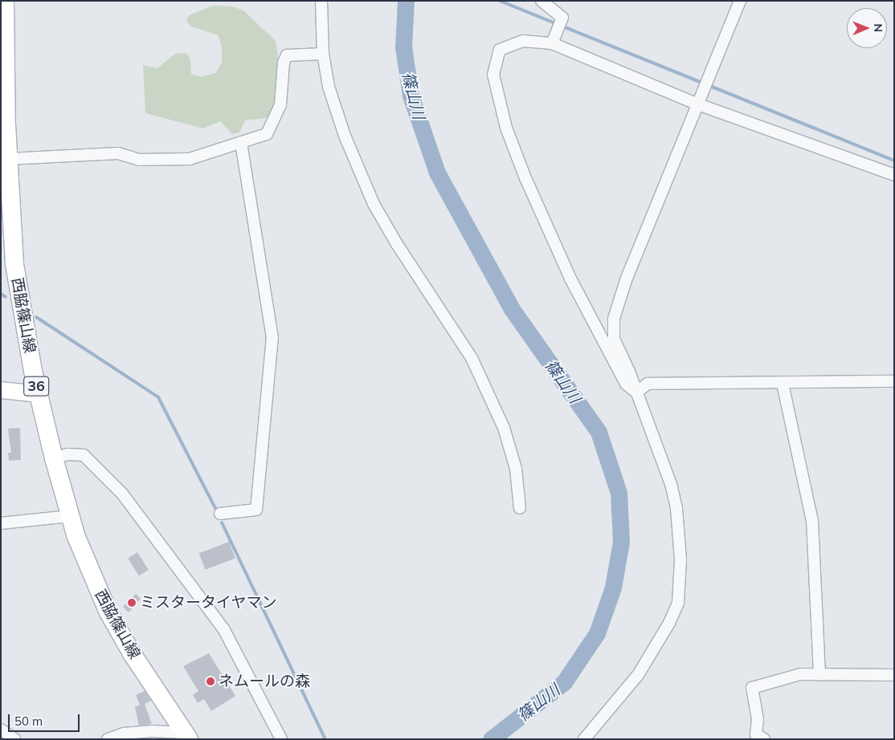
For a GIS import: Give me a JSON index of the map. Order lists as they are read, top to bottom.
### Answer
{
  "streets": {
    "main road": ["西脇篠山線", "36"]
  },
  "water": ["篠山川"],
  "places": ["ミスタータイヤマン", "ネムールの森"],
  "scale_bar": "50 m",
  "north": "right"
}
